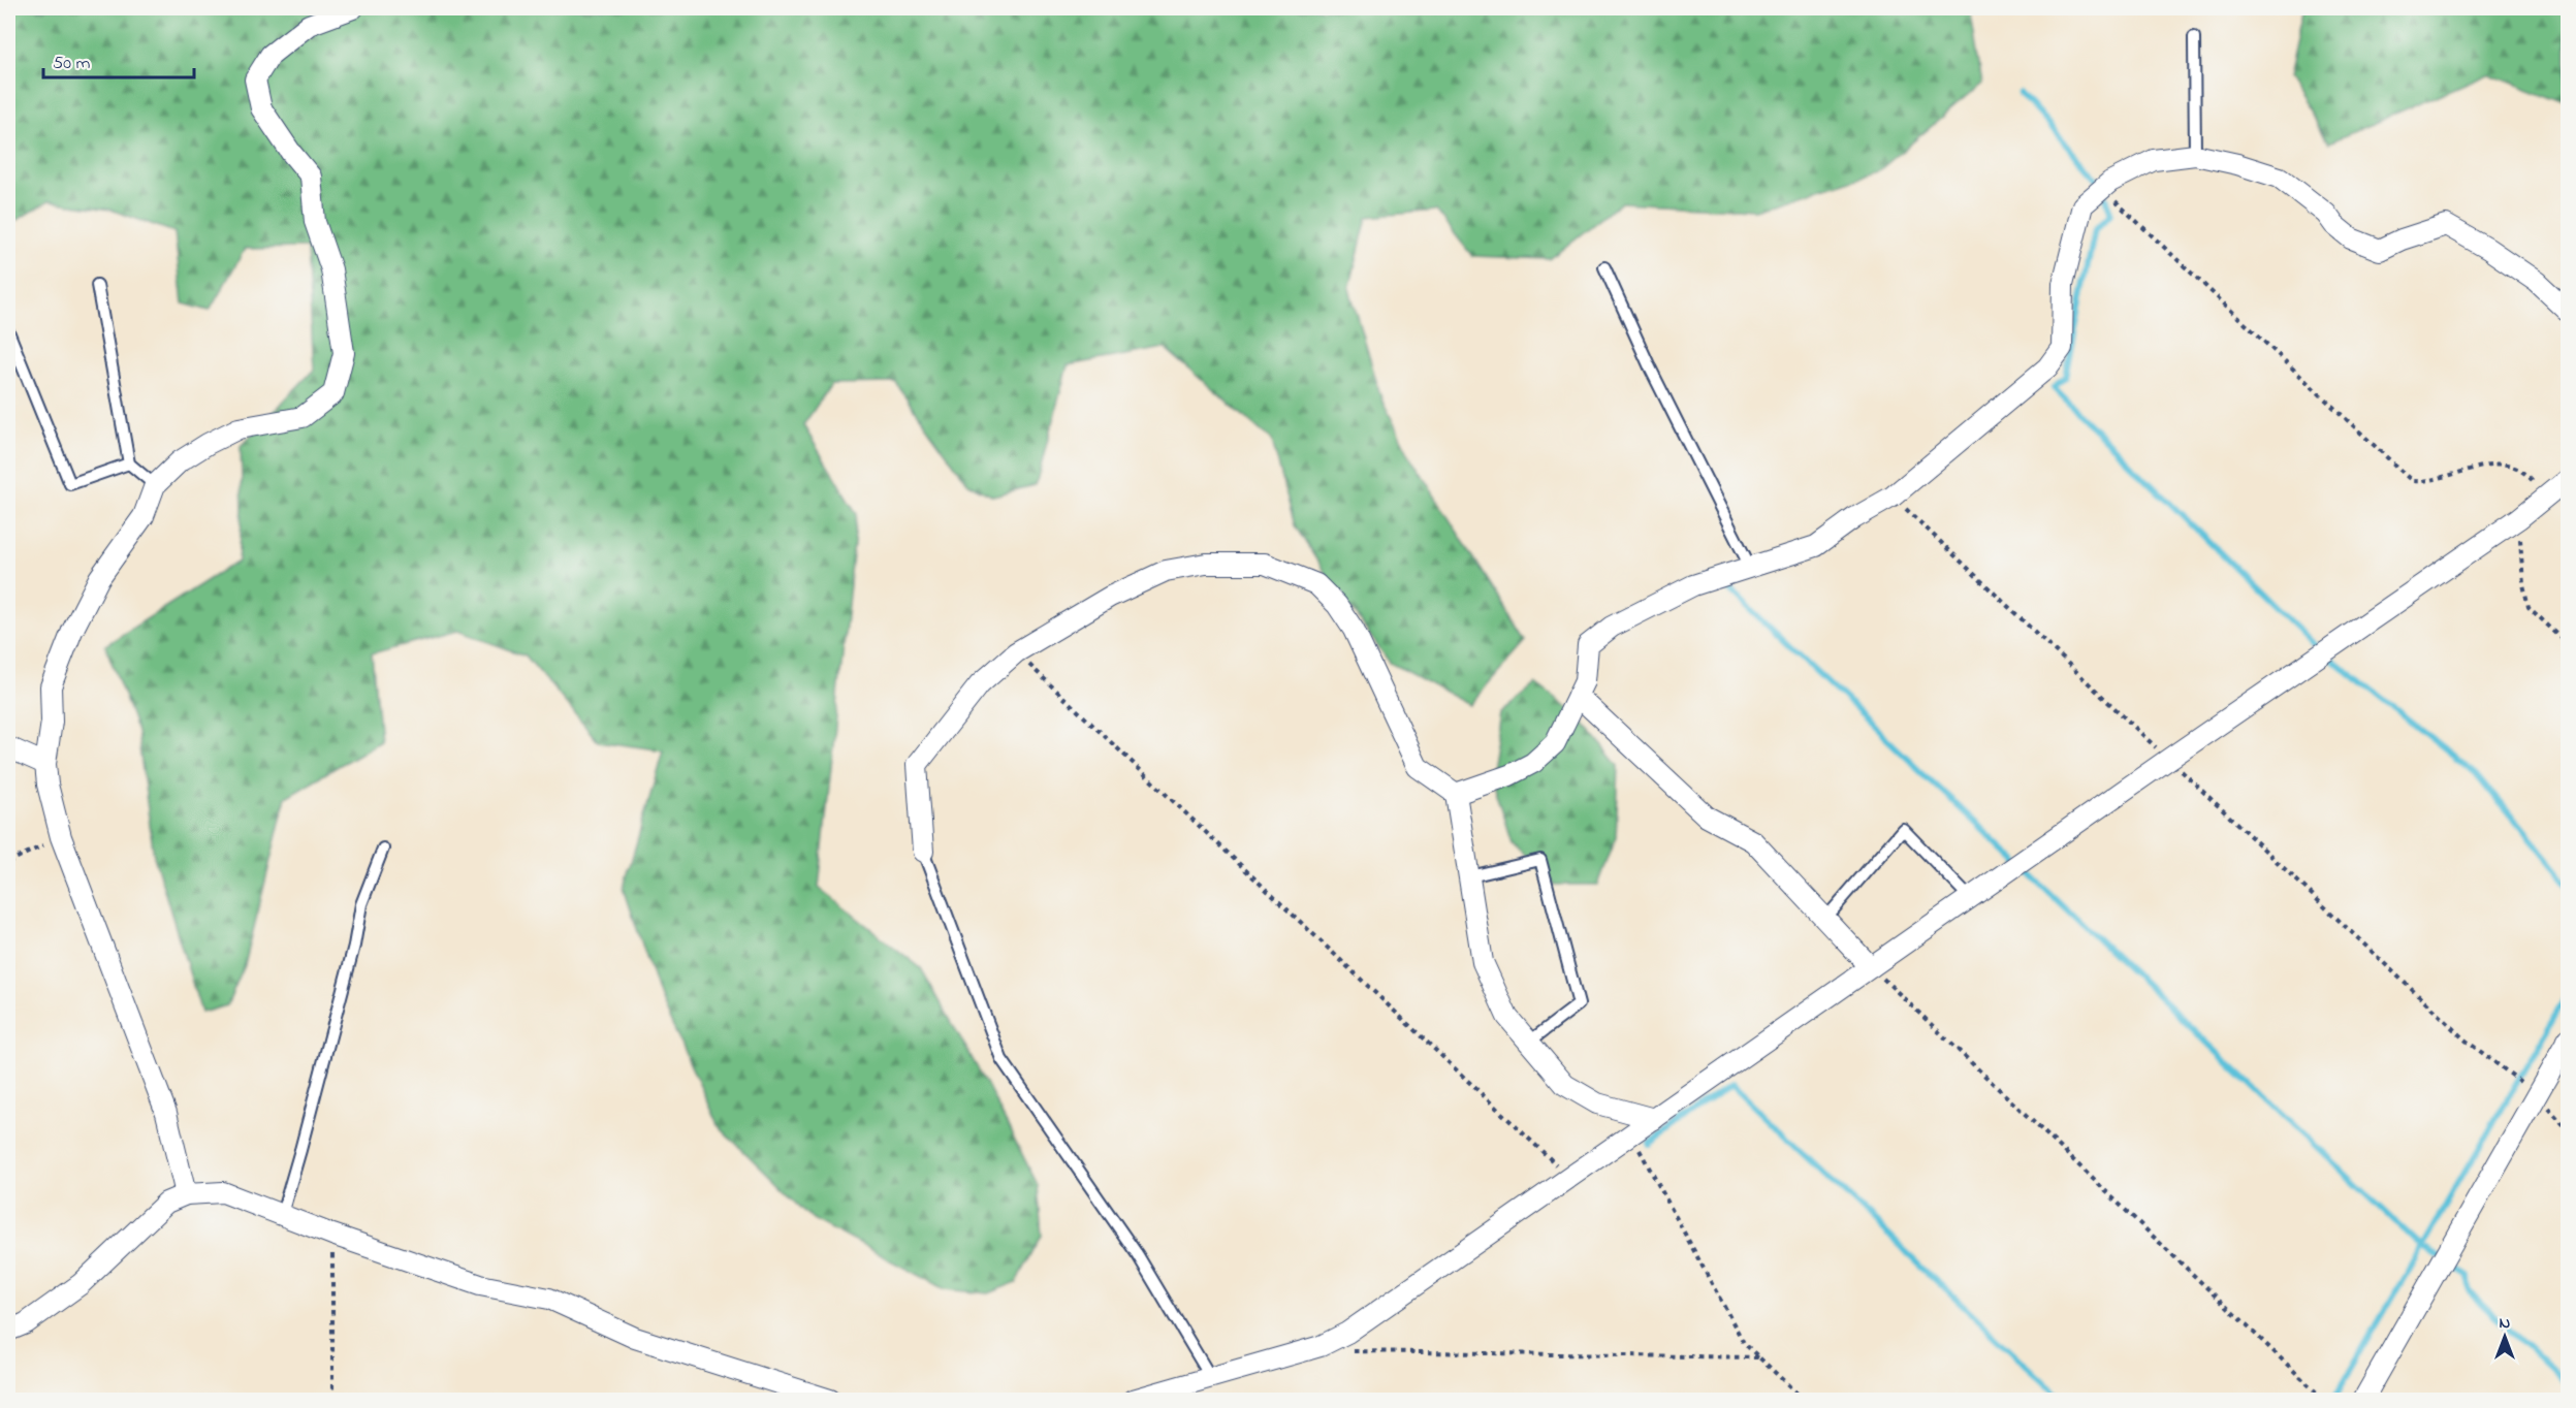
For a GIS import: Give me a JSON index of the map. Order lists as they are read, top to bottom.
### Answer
{
  "scale_bar": "50 m",
  "north": "top"
}
